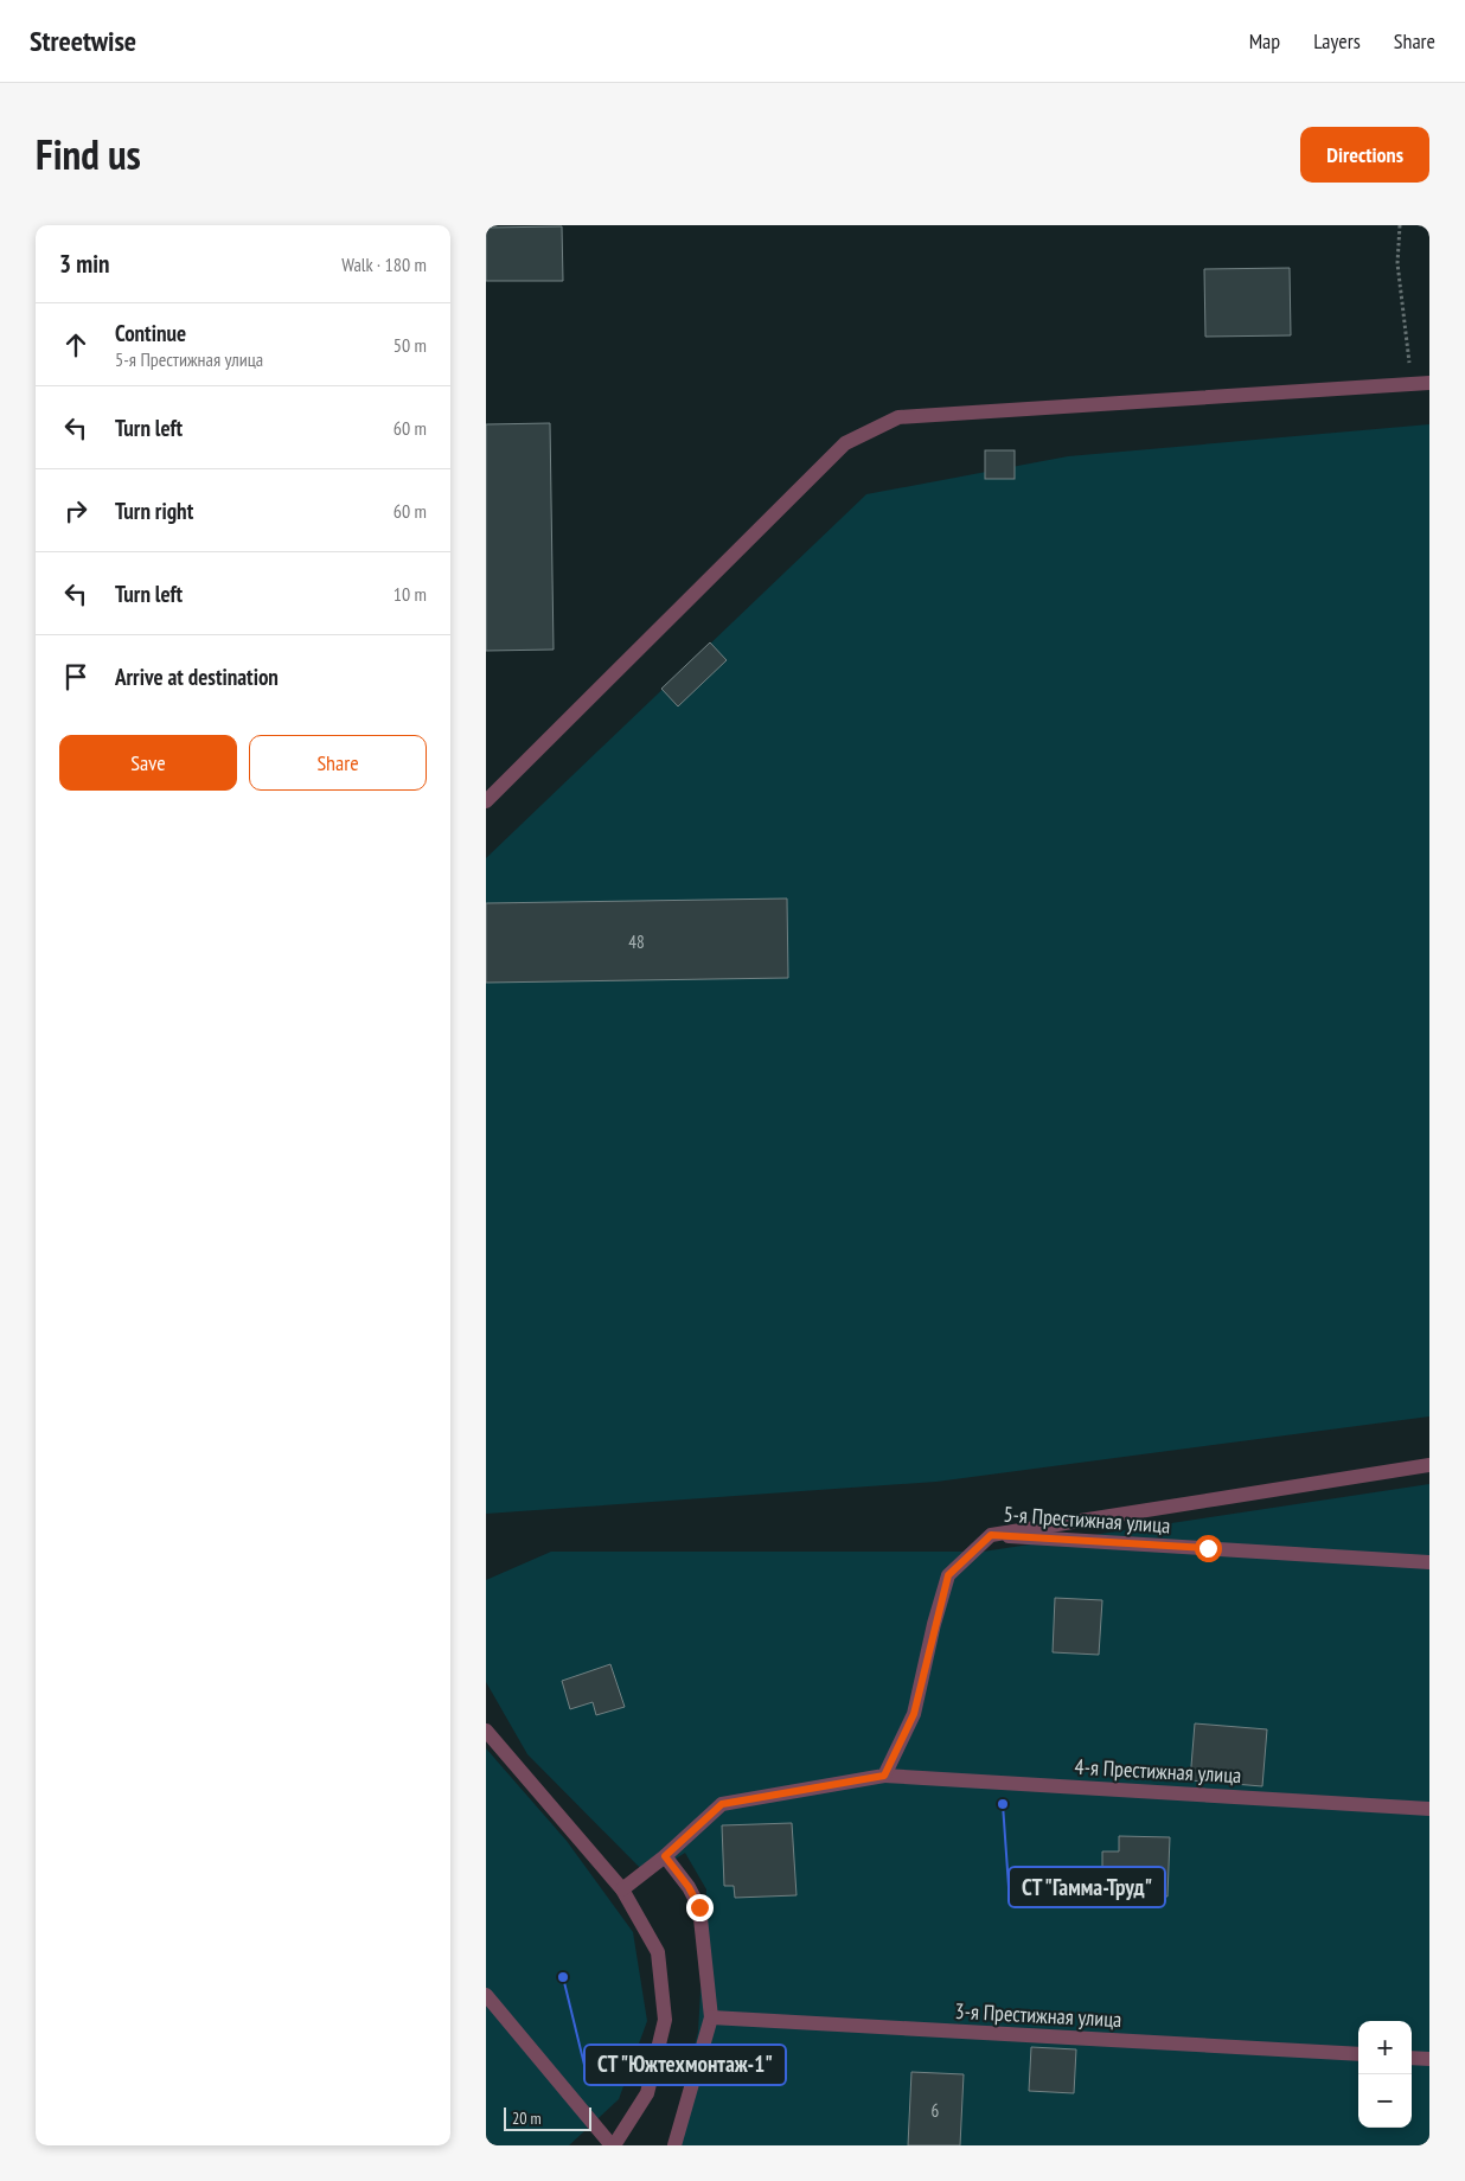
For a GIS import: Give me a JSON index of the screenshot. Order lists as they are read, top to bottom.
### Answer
{
  "streets": {
    "street": ["5-я Престижная улица", "4-я Престижная улица", "3-я Престижная улица"]
  },
  "places": ["СТ \"Гамма-Труд\"", "СТ \"Южтехмонтаж-1\""],
  "house_numbers": ["48", "6"],
  "scale_bar": "20 m",
  "page": {
    "header": "Streetwise",
    "nav": ["Map", "Layers", "Share"],
    "title": "Find us",
    "buttons": [
      "Directions",
      ["Save", "Share"]
    ],
    "heading": ["3 min", "Walk · 180 m"],
    "list": [
      ["Continue", "5-я Престижная улица", "50 m"],
      ["Turn left", "60 m"],
      ["Turn right", "60 m"],
      ["Turn left", "10 m"],
      "Arrive at destination"
    ],
    "map_buttons": ["+", "−"],
    "scale": "20 m"
  }
}
